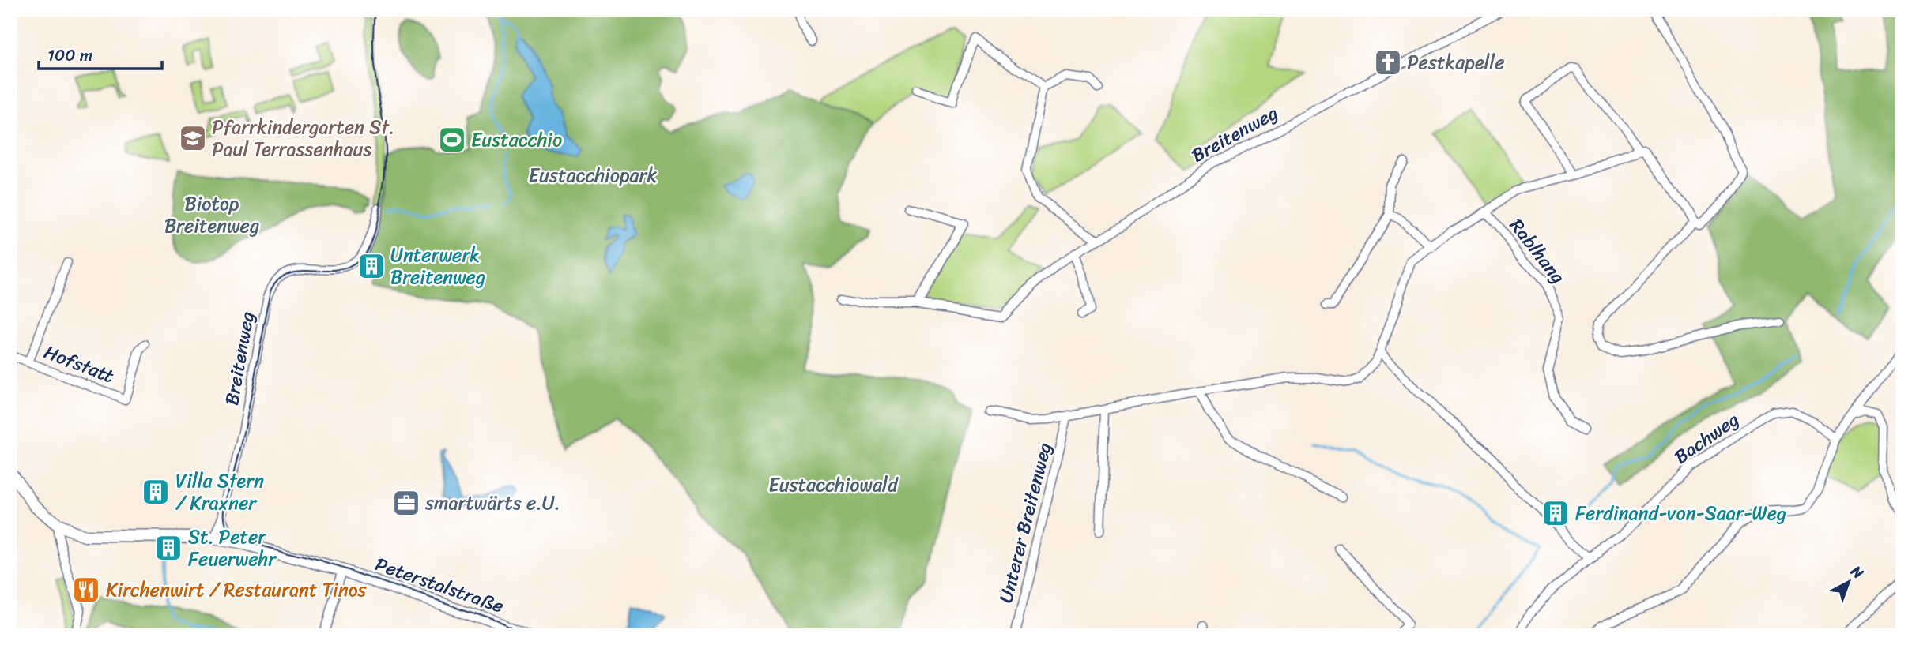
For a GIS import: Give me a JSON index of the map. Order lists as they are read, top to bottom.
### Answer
{
  "streets": {
    "street": [
      "Breitenweg",
      "Rablhang",
      "Hofstatt",
      "Bachweg",
      "Unterer Breitenweg",
      "Peterstalstraße"
    ]
  },
  "crossings": [
    ["Breitenweg", "Peterstalstraße"],
    ["Rablhang", "Unterer Breitenweg"]
  ],
  "parks": ["Eustacchiopark", "Biotop Breitenweg", "Eustacchiowald"],
  "places": {
    "church": ["Pestkapelle"],
    "school or university": ["Pfarrkindergarten St. Paul Terrassenhaus"],
    "sports": ["Eustacchio"],
    "building": [
      "Unterwerk Breitenweg",
      "Villa Stern / Kraxner",
      "Ferdinand-von-Saar-Weg",
      "St. Peter Feuerwehr"
    ],
    "office": ["smartwärts e.U."],
    "restaurant": ["Kirchenwirt / Restaurant Tinos"]
  },
  "scale_bar": "100 m",
  "north": "top right"
}
